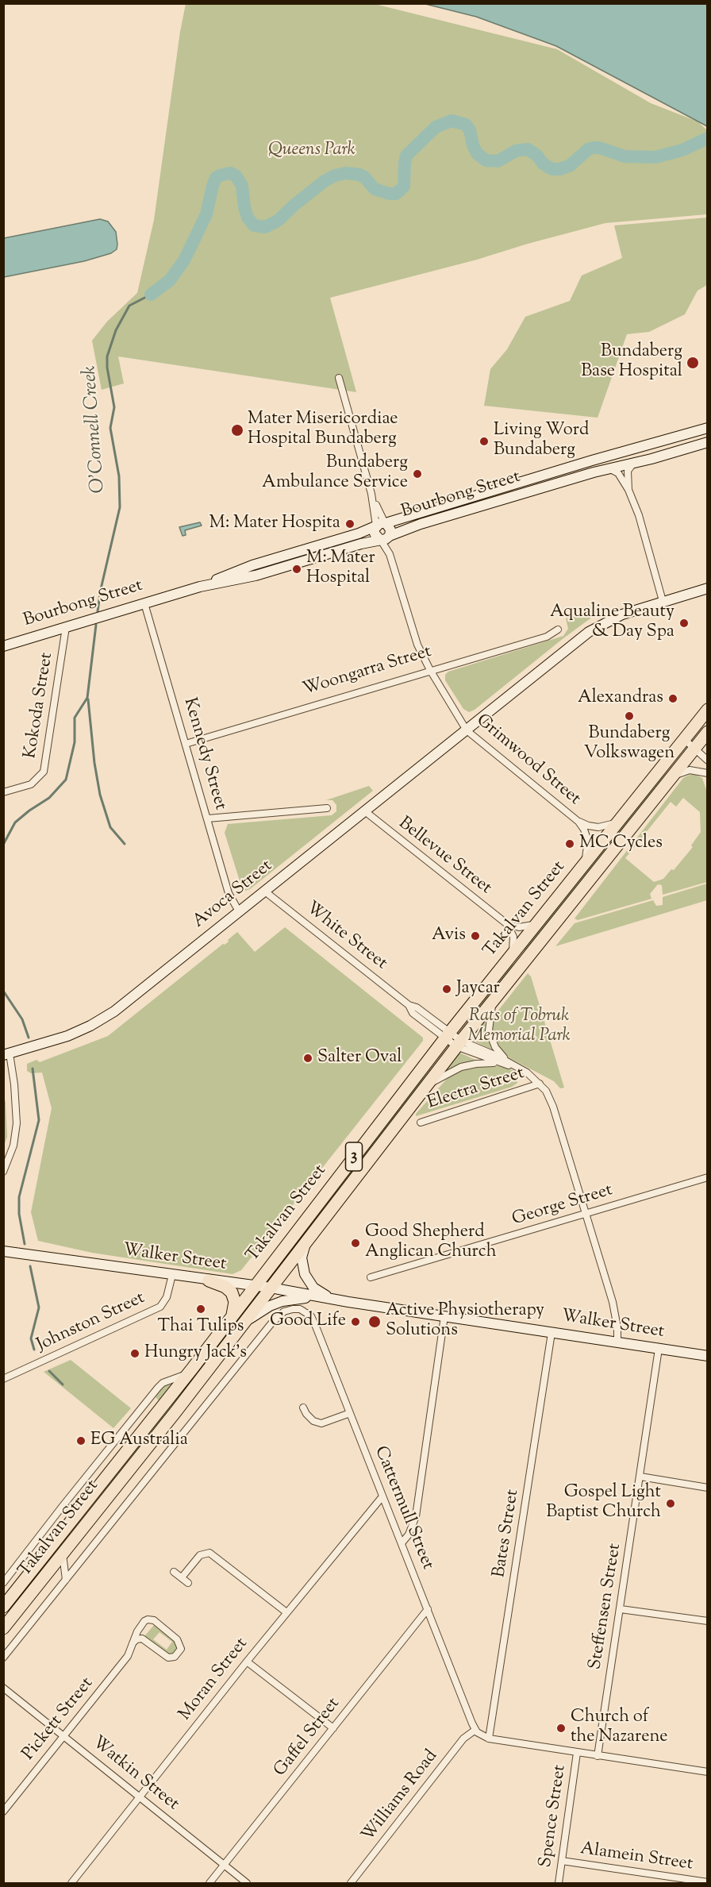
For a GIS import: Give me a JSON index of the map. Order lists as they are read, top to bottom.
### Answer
{
  "streets": {
    "highway": ["Takalvan Street", "3"],
    "street": [
      "Bourbong Street",
      "Woongarra Street",
      "Kokoda Street",
      "Kennedy Street",
      "Grimwood Street",
      "Bellevue Street",
      "Avoca Street",
      "White Street",
      "Electra Street",
      "George Street",
      "Walker Street",
      "Johnston Street",
      "Cattermull Street",
      "Bates Street",
      "Steffensen Street",
      "Moran Street",
      "Pickett Street",
      "Gaffel Street",
      "Watkin Street",
      "Williams Road",
      "Spence Street",
      "Alamein Street"
    ]
  },
  "crossings": [
    ["Bourbong Street", "Kokoda Street"],
    ["Bourbong Street", "Kennedy Street"],
    ["Bourbong Street", "Grimwood Street"],
    ["Woongarra Street", "Kennedy Street"],
    ["Woongarra Street", "Grimwood Street"],
    ["Kennedy Street", "Avoca Street"],
    ["Grimwood Street", "Avoca Street"],
    ["Grimwood Street", "Takalvan Street"],
    ["Bellevue Street", "Avoca Street"],
    ["Avoca Street", "White Street"],
    ["Takalvan Street", "White Street"],
    ["Takalvan Street", "Walker Street"],
    ["Takalvan Street", "Cattermull Street"],
    ["Walker Street", "Johnston Street"],
    ["Walker Street", "Bates Street"],
    ["Walker Street", "Steffensen Street"],
    ["Cattermull Street", "Moran Street"],
    ["Cattermull Street", "Gaffel Street"],
    ["Cattermull Street", "Williams Road"],
    ["Moran Street", "Watkin Street"],
    ["Pickett Street", "Watkin Street"],
    ["Gaffel Street", "Watkin Street"],
    ["Spence Street", "Alamein Street"]
  ],
  "water": ["O'Connell Creek"],
  "parks": ["Queens Park", "Rats of Tobruk Memorial Park"],
  "places": [
    "Bundaberg Base Hospital",
    "Mater Misericordiae Hospital Bundaberg",
    "Living Word Bundaberg",
    "Bundaberg Ambulance Service",
    "M: Mater Hospita",
    "M: Mater Hospital",
    "Aqualine Beauty & Day Spa",
    "Alexandras",
    "Bundaberg Volkswagen",
    "MC Cycles",
    "Avis",
    "Jaycar",
    "Salter Oval",
    "Good Shepherd Anglican Church",
    "Thai Tulips",
    "Good Life",
    "Active Physiotherapy Solutions",
    "Hungry Jack's",
    "EG Australia",
    "Gospel Light Baptist Church",
    "Church of the Nazarene"
  ]
}
